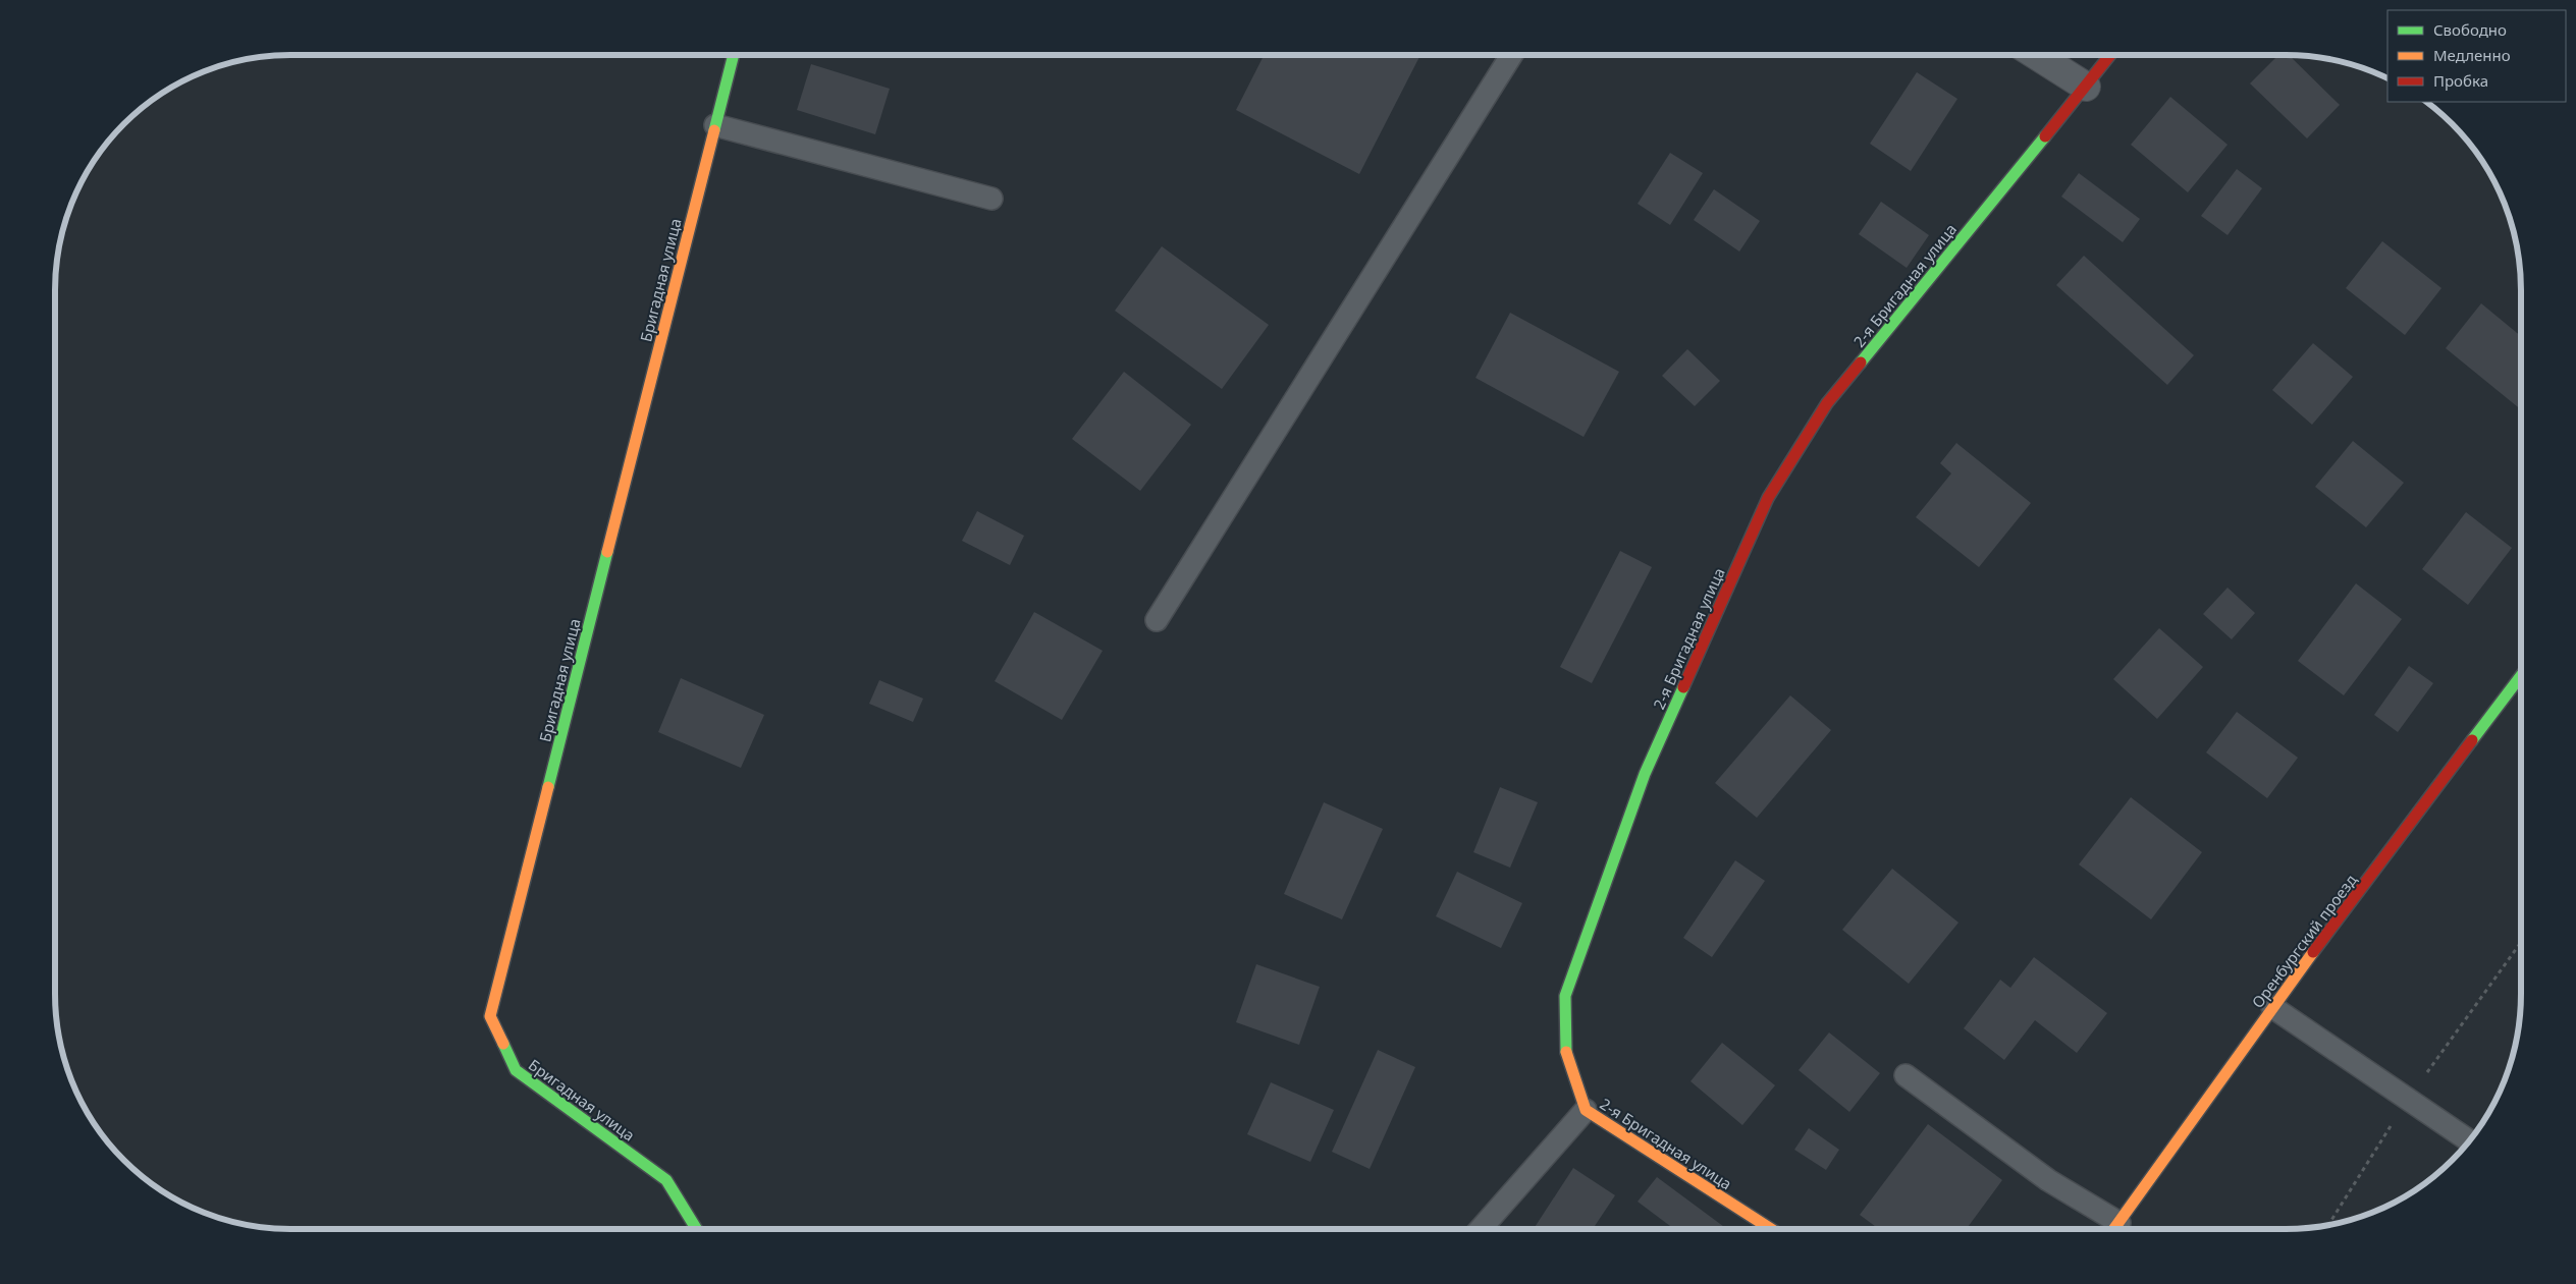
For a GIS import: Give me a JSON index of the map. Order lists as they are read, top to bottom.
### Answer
{
  "streets": {
    "street": ["Бригадная улица", "2-я Бригадная улица", "Оренбургский проезд"]
  },
  "legend": ["Свободно", "Медленно", "Пробка"]
}
